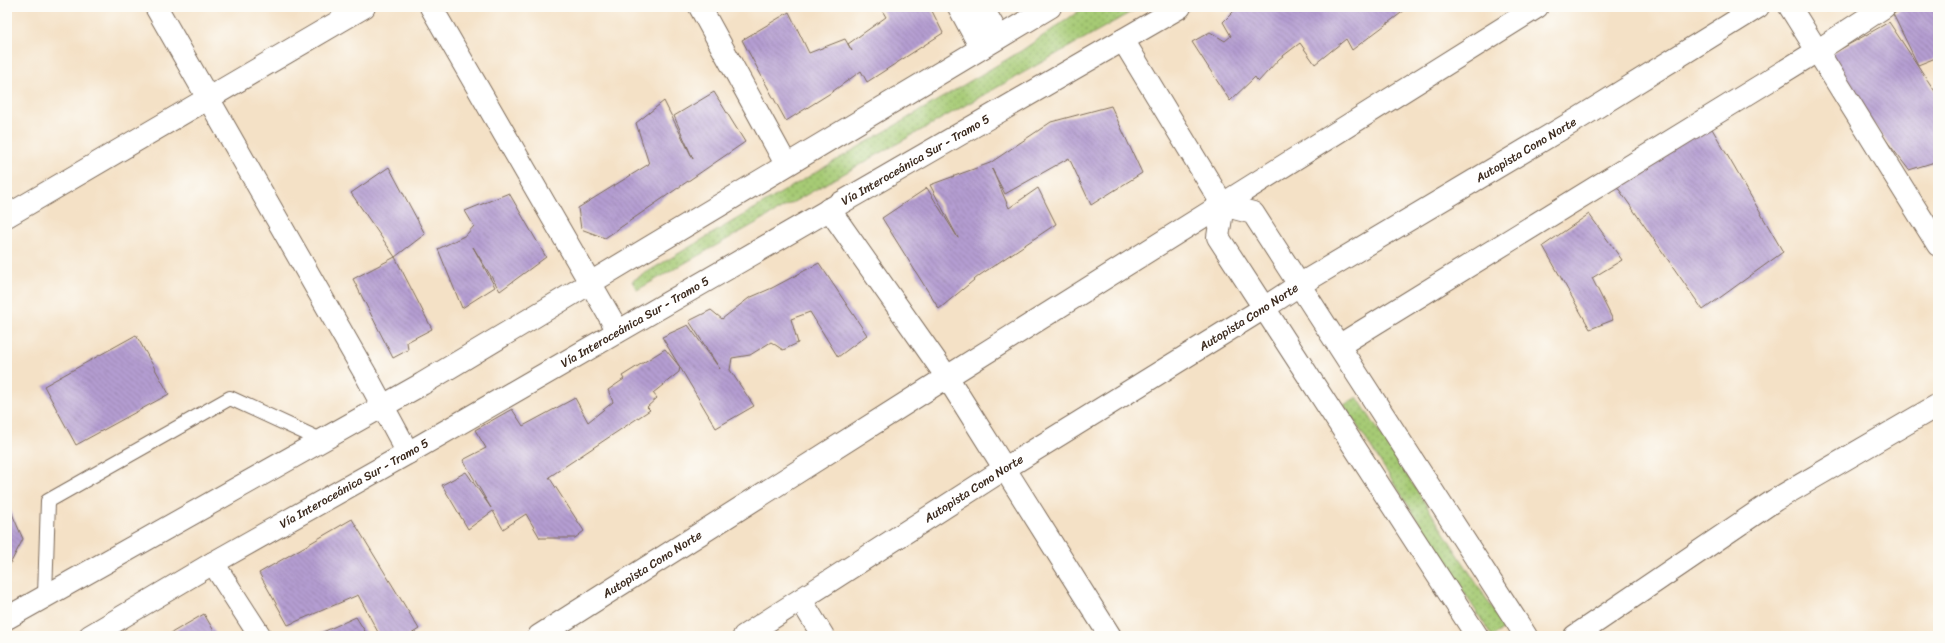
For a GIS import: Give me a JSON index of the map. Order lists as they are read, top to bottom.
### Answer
{
  "streets": {
    "main road": ["Autopista Cono Norte", "Vía Interoceánica Sur - Tramo 5"]
  }
}
